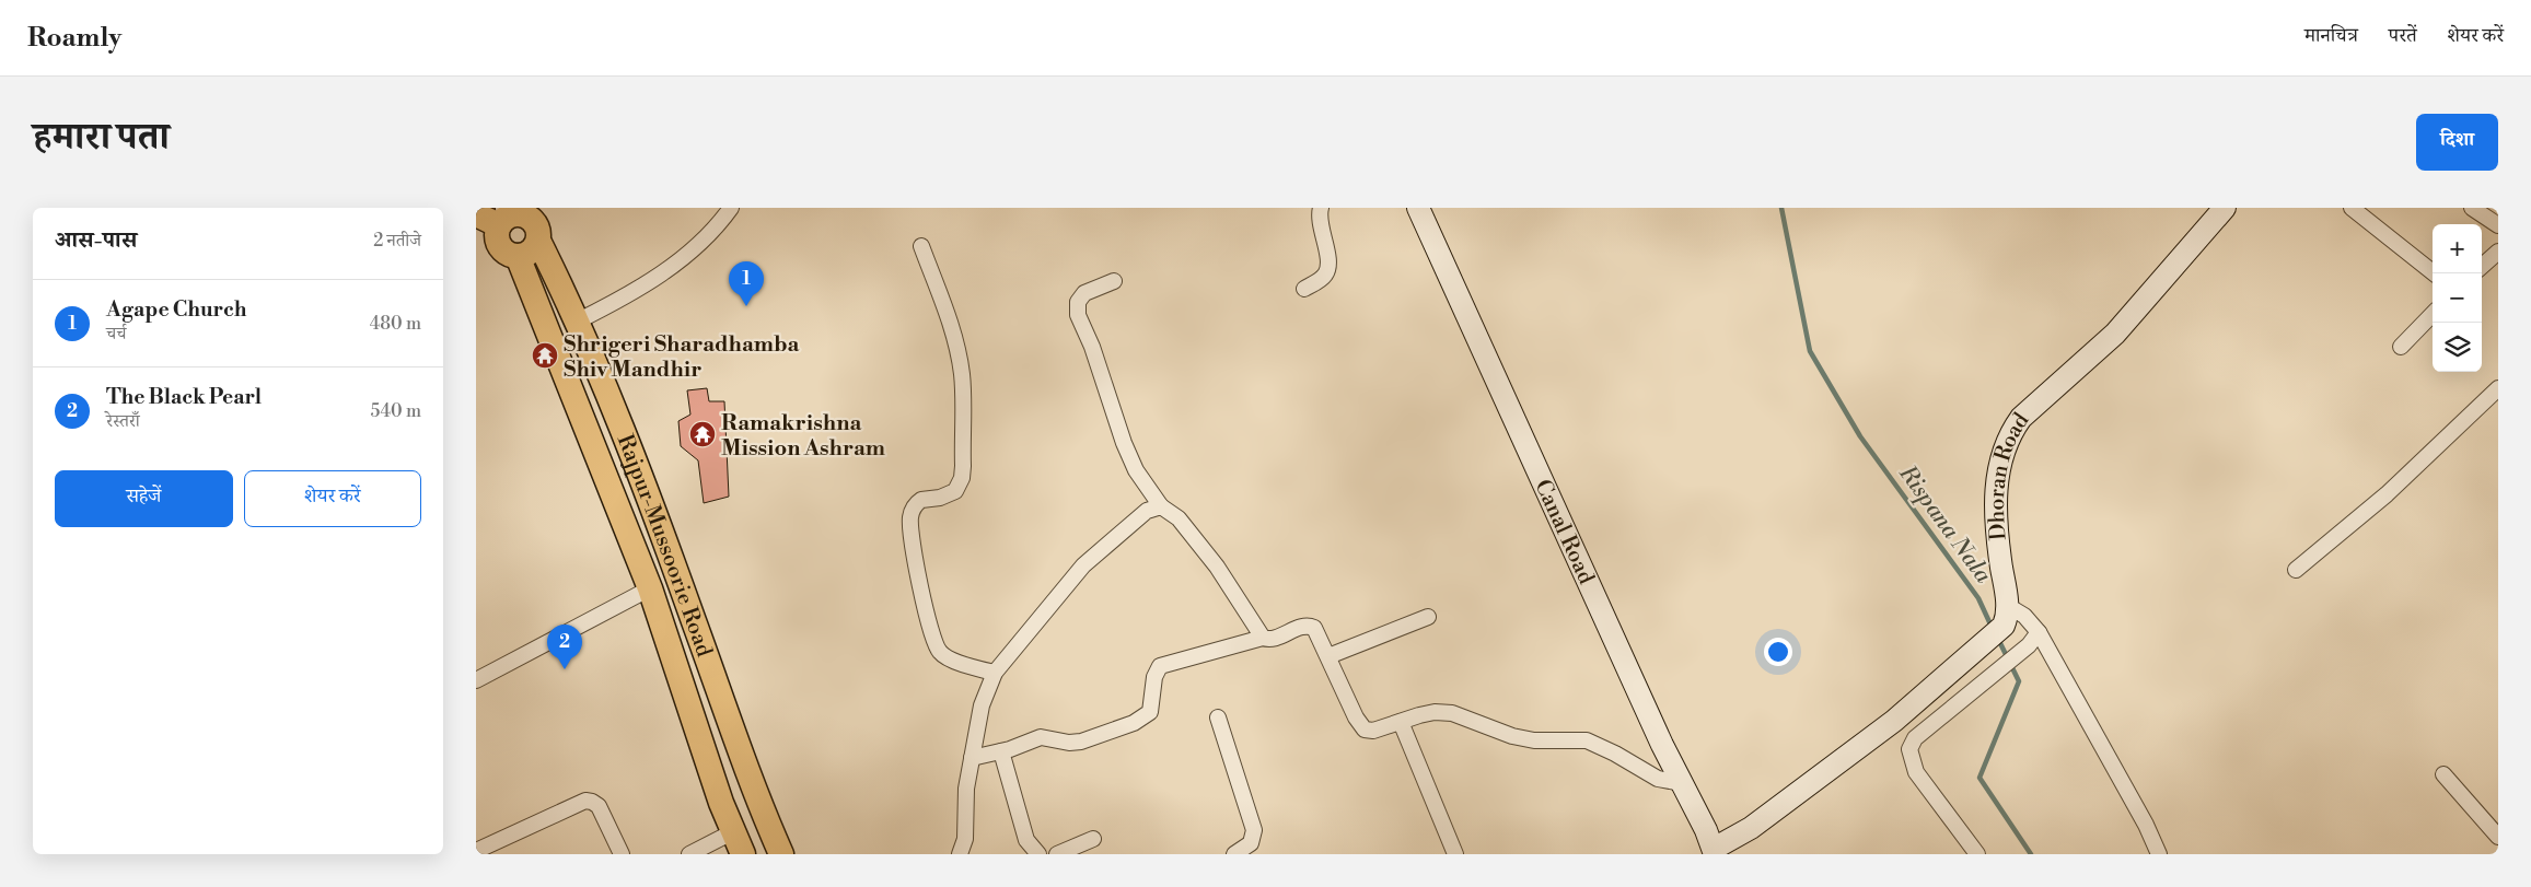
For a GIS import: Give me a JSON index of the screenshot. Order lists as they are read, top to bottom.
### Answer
{
  "streets": {
    "main road": ["Rajpur-Mussoorie Road"],
    "street": ["Dhoran Road", "Canal Road"]
  },
  "water": ["Rispana Nala"],
  "places": {
    "temple": ["Shrigeri Sharadhamba Shiv Mandhir", "Ramakrishna Mission Ashram"]
  },
  "page": {
    "header": "Roamly",
    "nav": ["मानचित्र", "परतें", "शेयर करें"],
    "title": "हमारा पता",
    "buttons": [
      "दिशा",
      ["सहेजें", "शेयर करें"]
    ],
    "heading": ["आस-पास", "2 नतीजे"],
    "map_buttons": ["+", "−"],
    "pins": ["1", "2"],
    "list": [
      {
        "mark": "1",
        "name": "Agape Church",
        "note": "चर्च",
        "value": "480 m"
      },
      {
        "mark": "2",
        "name": "The Black Pearl",
        "note": "रेस्तराँ",
        "value": "540 m"
      }
    ]
  }
}
